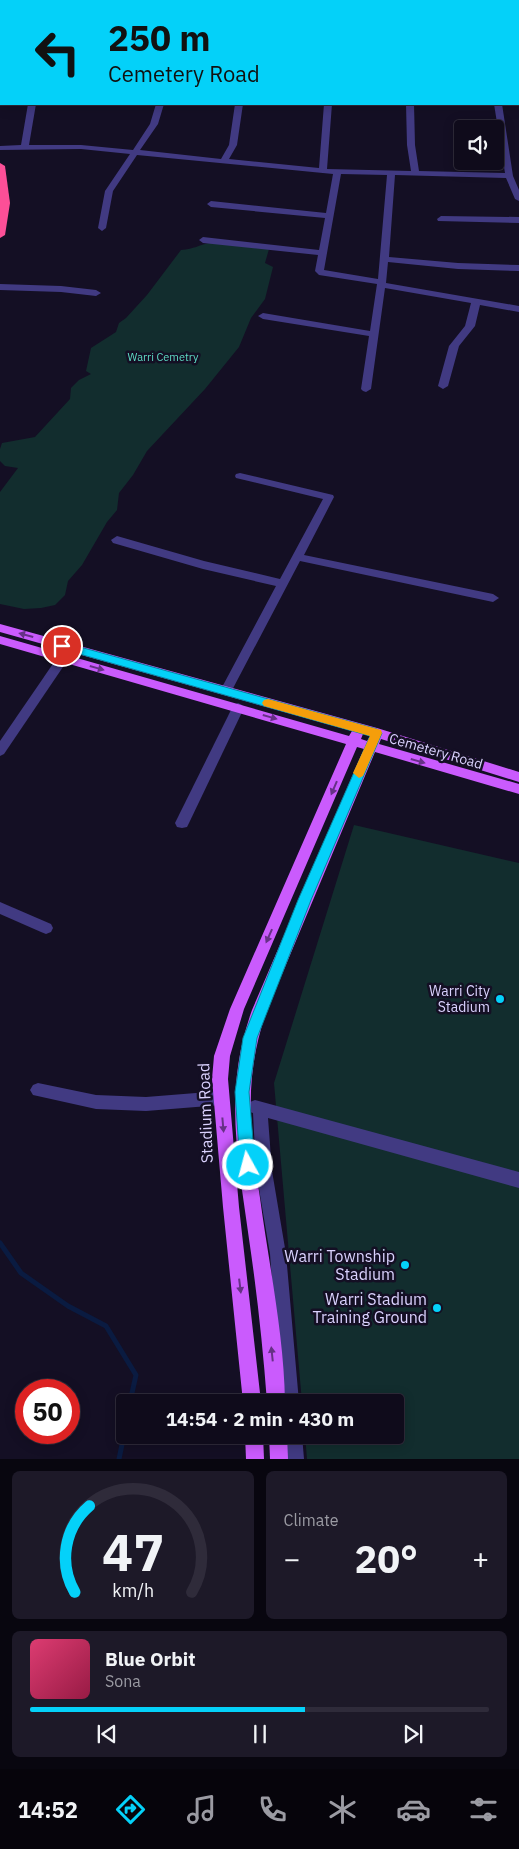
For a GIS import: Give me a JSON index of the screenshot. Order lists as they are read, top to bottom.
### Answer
{
  "streets": {
    "main road": ["Cemetery Road", "Stadium Road"]
  },
  "crossings": [
    ["Cemetery Road", "Stadium Road"]
  ],
  "parks": ["Warri Cemetry"],
  "places": ["Warri City Stadium", "Warri Township Stadium", "Warri Stadium Training Ground"],
  "page": {
    "turn": ["250 m", "Cemetery Road"],
    "limit": "50",
    "trip": "14:54 · 2 min · 430 m",
    "tile": "Climate",
    "heat": ["−", "20°", "+"],
    "song": ["Blue Orbit", "Sona"],
    "tabs": "14:52",
    "gauge": ["47", "km/h"]
  }
}
